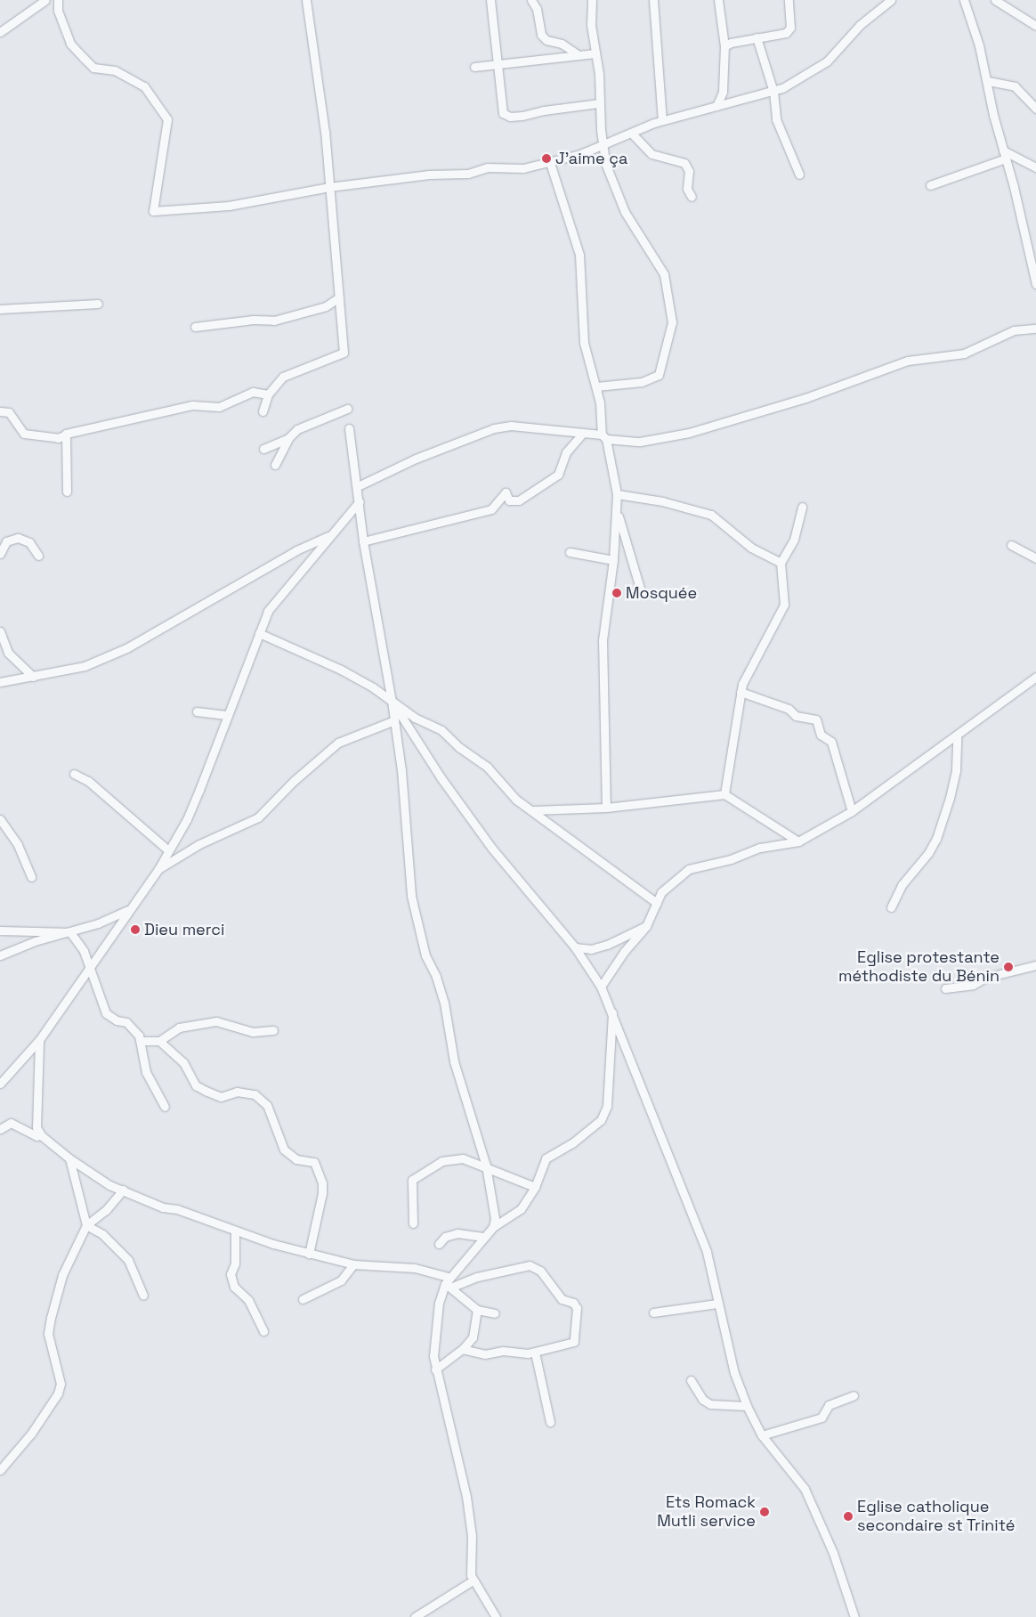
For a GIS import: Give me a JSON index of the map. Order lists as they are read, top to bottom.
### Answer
{
  "places": [
    "J'aime ça",
    "Mosquée",
    "Dieu merci",
    "Eglise protestante méthodiste du Bénin",
    "Ets Romack Mutli service",
    "Eglise catholique secondaire st Trinité"
  ]
}
